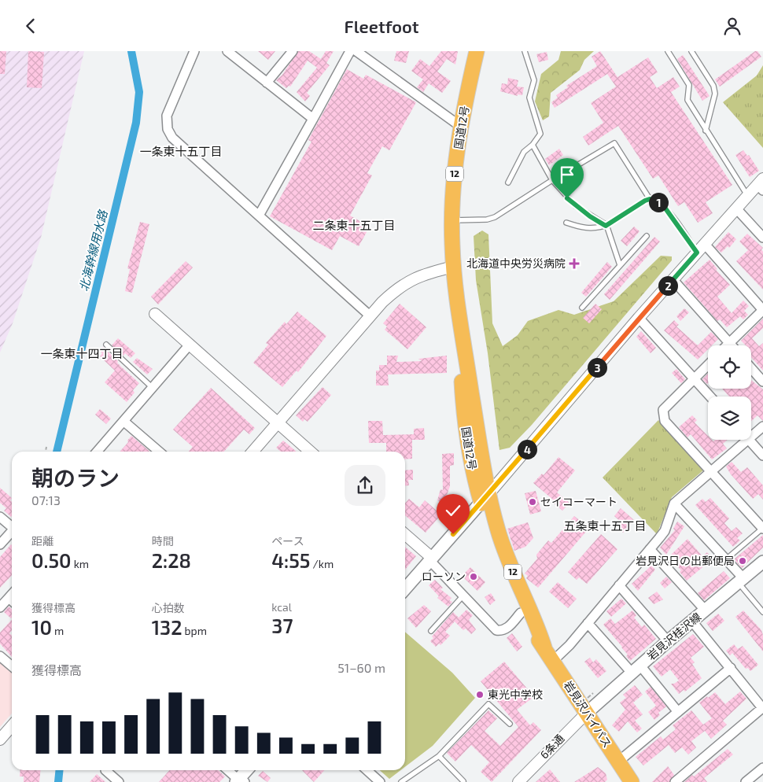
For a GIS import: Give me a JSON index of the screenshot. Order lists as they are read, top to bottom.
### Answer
{
  "streets": {
    "highway": ["国道12号", "12", "岩見沢バイパス"],
    "main road": ["岩見沢桂沢線"],
    "street": ["6条通"]
  },
  "crossings": [
    ["国道12号", "岩見沢バイパス"],
    ["岩見沢桂沢線", "岩見沢バイパス"],
    ["岩見沢桂沢線", "6条通"],
    ["岩見沢バイパス", "6条通"]
  ],
  "districts": [
    "一条東十五丁目",
    "二条東十五丁目",
    "一条東十四丁目",
    "五条東十五丁目"
  ],
  "water": ["北海幹線用水路"],
  "places": {
    "health": ["北海道中央労災病院"],
    "other": [
      "セイコーマート",
      "岩見沢日の出郵便局",
      "ローソン",
      "東光中学校"
    ]
  },
  "page": {
    "header": "Fleetfoot",
    "pins": [
      "1",
      "2",
      "3",
      "4"
    ],
    "heading": ["朝のラン", "07:13"],
    "stats": [
      ["距離", "0.50 km"],
      ["時間", "2:28"],
      ["ペース", "4:55 /km"],
      ["獲得標高", "10 m"],
      ["心拍数", "132 bpm"],
      ["kcal", "37"]
    ],
    "chart": ["獲得標高", "51–60 m"]
  }
}
